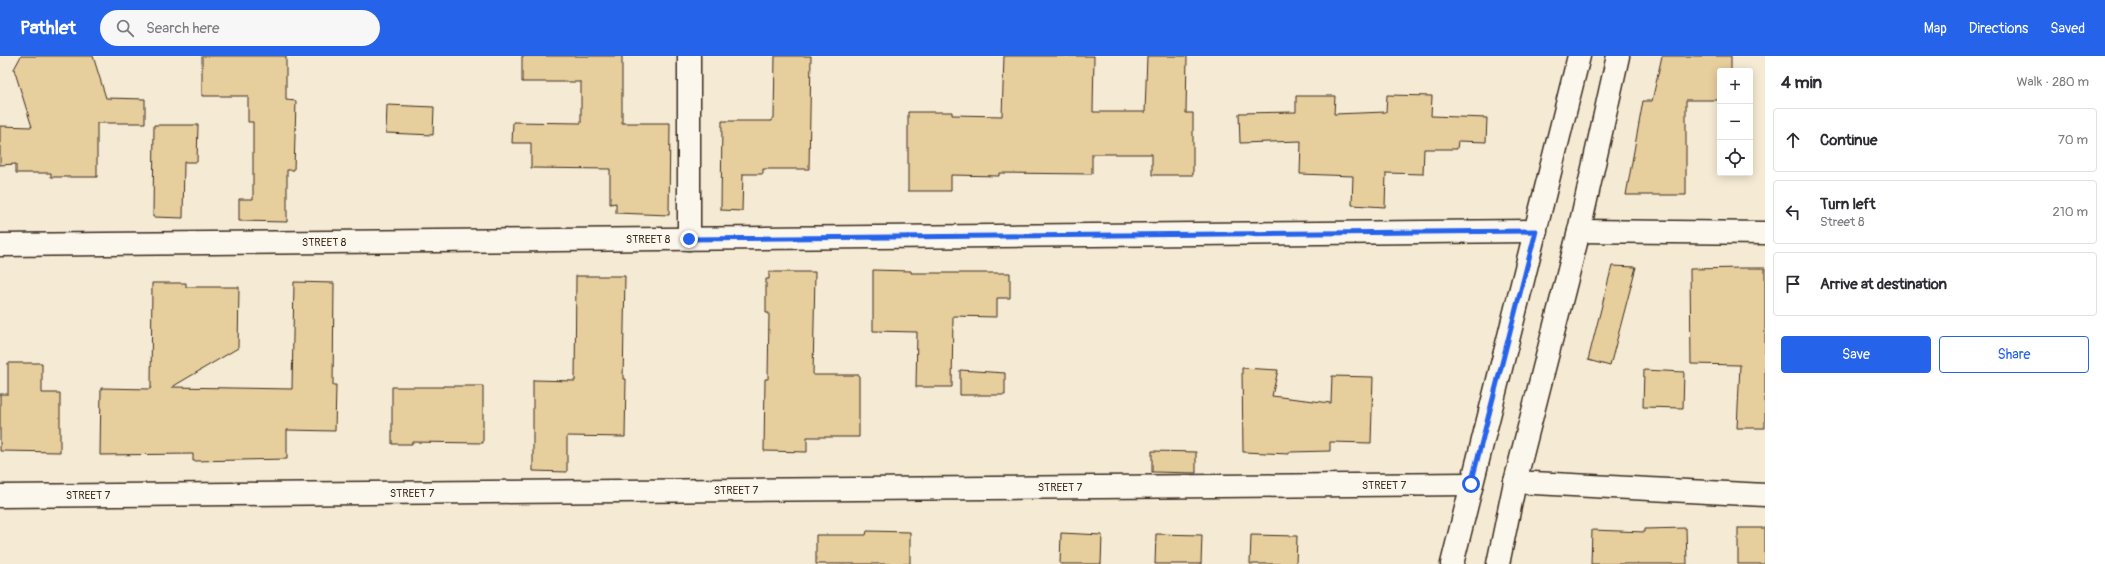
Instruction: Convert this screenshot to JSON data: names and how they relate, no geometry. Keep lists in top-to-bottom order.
{
  "streets": {
    "street": ["STREET 8", "STREET 7"]
  },
  "page": {
    "header": "Pathlet",
    "search": "Search here",
    "nav": ["Map", "Directions", "Saved"],
    "heading": ["4 min", "Walk · 280 m"],
    "map_buttons": ["+", "−"],
    "list": [
      ["Continue", "70 m"],
      ["Turn left", "Street 8", "210 m"],
      "Arrive at destination"
    ],
    "buttons": ["Save", "Share"]
  }
}
